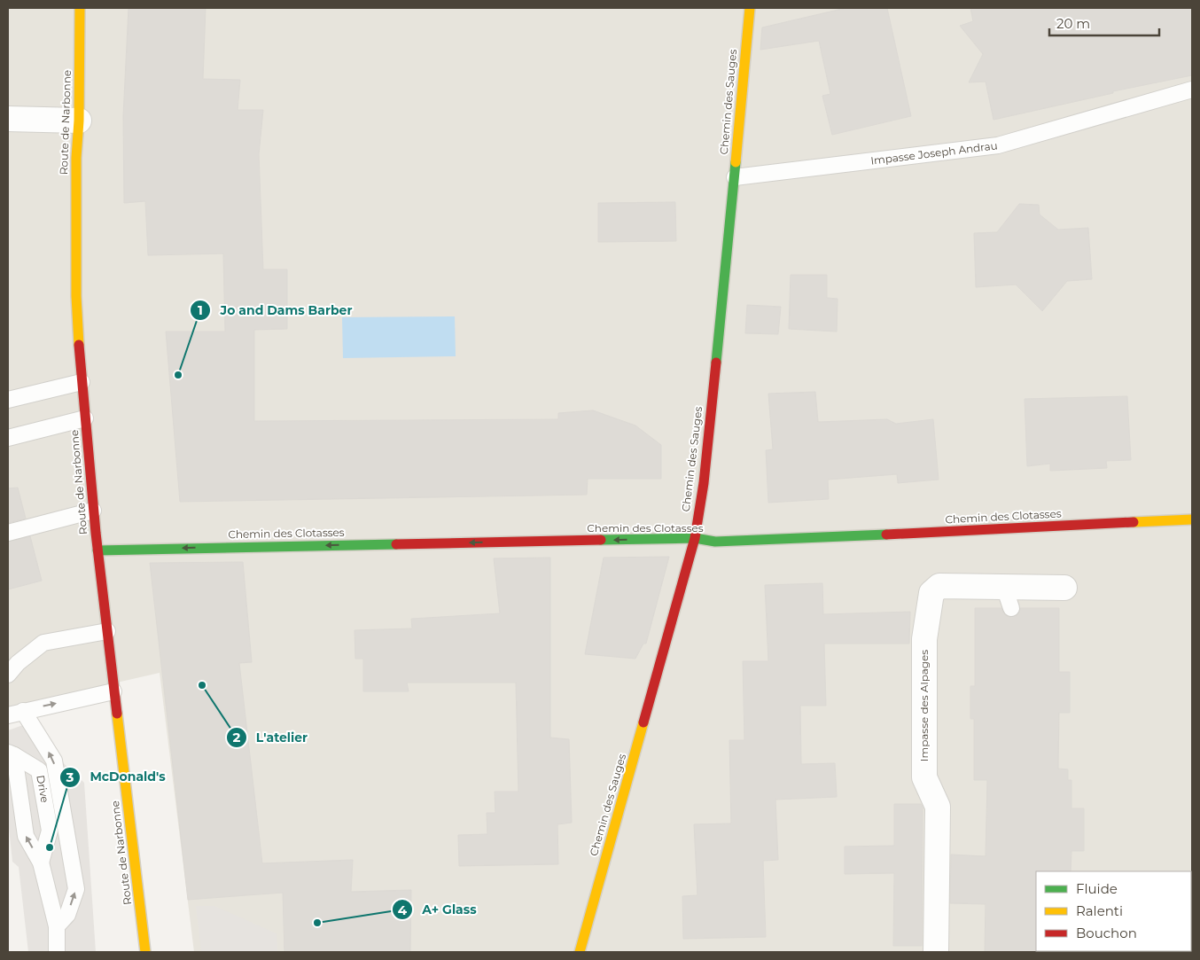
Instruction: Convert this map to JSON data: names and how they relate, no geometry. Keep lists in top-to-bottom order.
{
  "streets": {
    "street": [
      "Chemin des Sauges",
      "Route de Narbonne",
      "Chemin des Clotasses",
      "Impasse des Alpages"
    ],
    "lane": ["Impasse Joseph Andrau", "Drive"]
  },
  "crossings": [
    ["Chemin des Sauges", "Impasse Joseph Andrau"],
    ["Chemin des Sauges", "Chemin des Clotasses"],
    ["Route de Narbonne", "Chemin des Clotasses"]
  ],
  "one_way": ["Chemin des Clotasses"],
  "places": [
    "Jo and Dams Barber",
    "L'atelier",
    "McDonald's",
    "A+ Glass"
  ],
  "legend": ["Fluide", "Ralenti", "Bouchon"],
  "scale_bar": "20 m"
}
